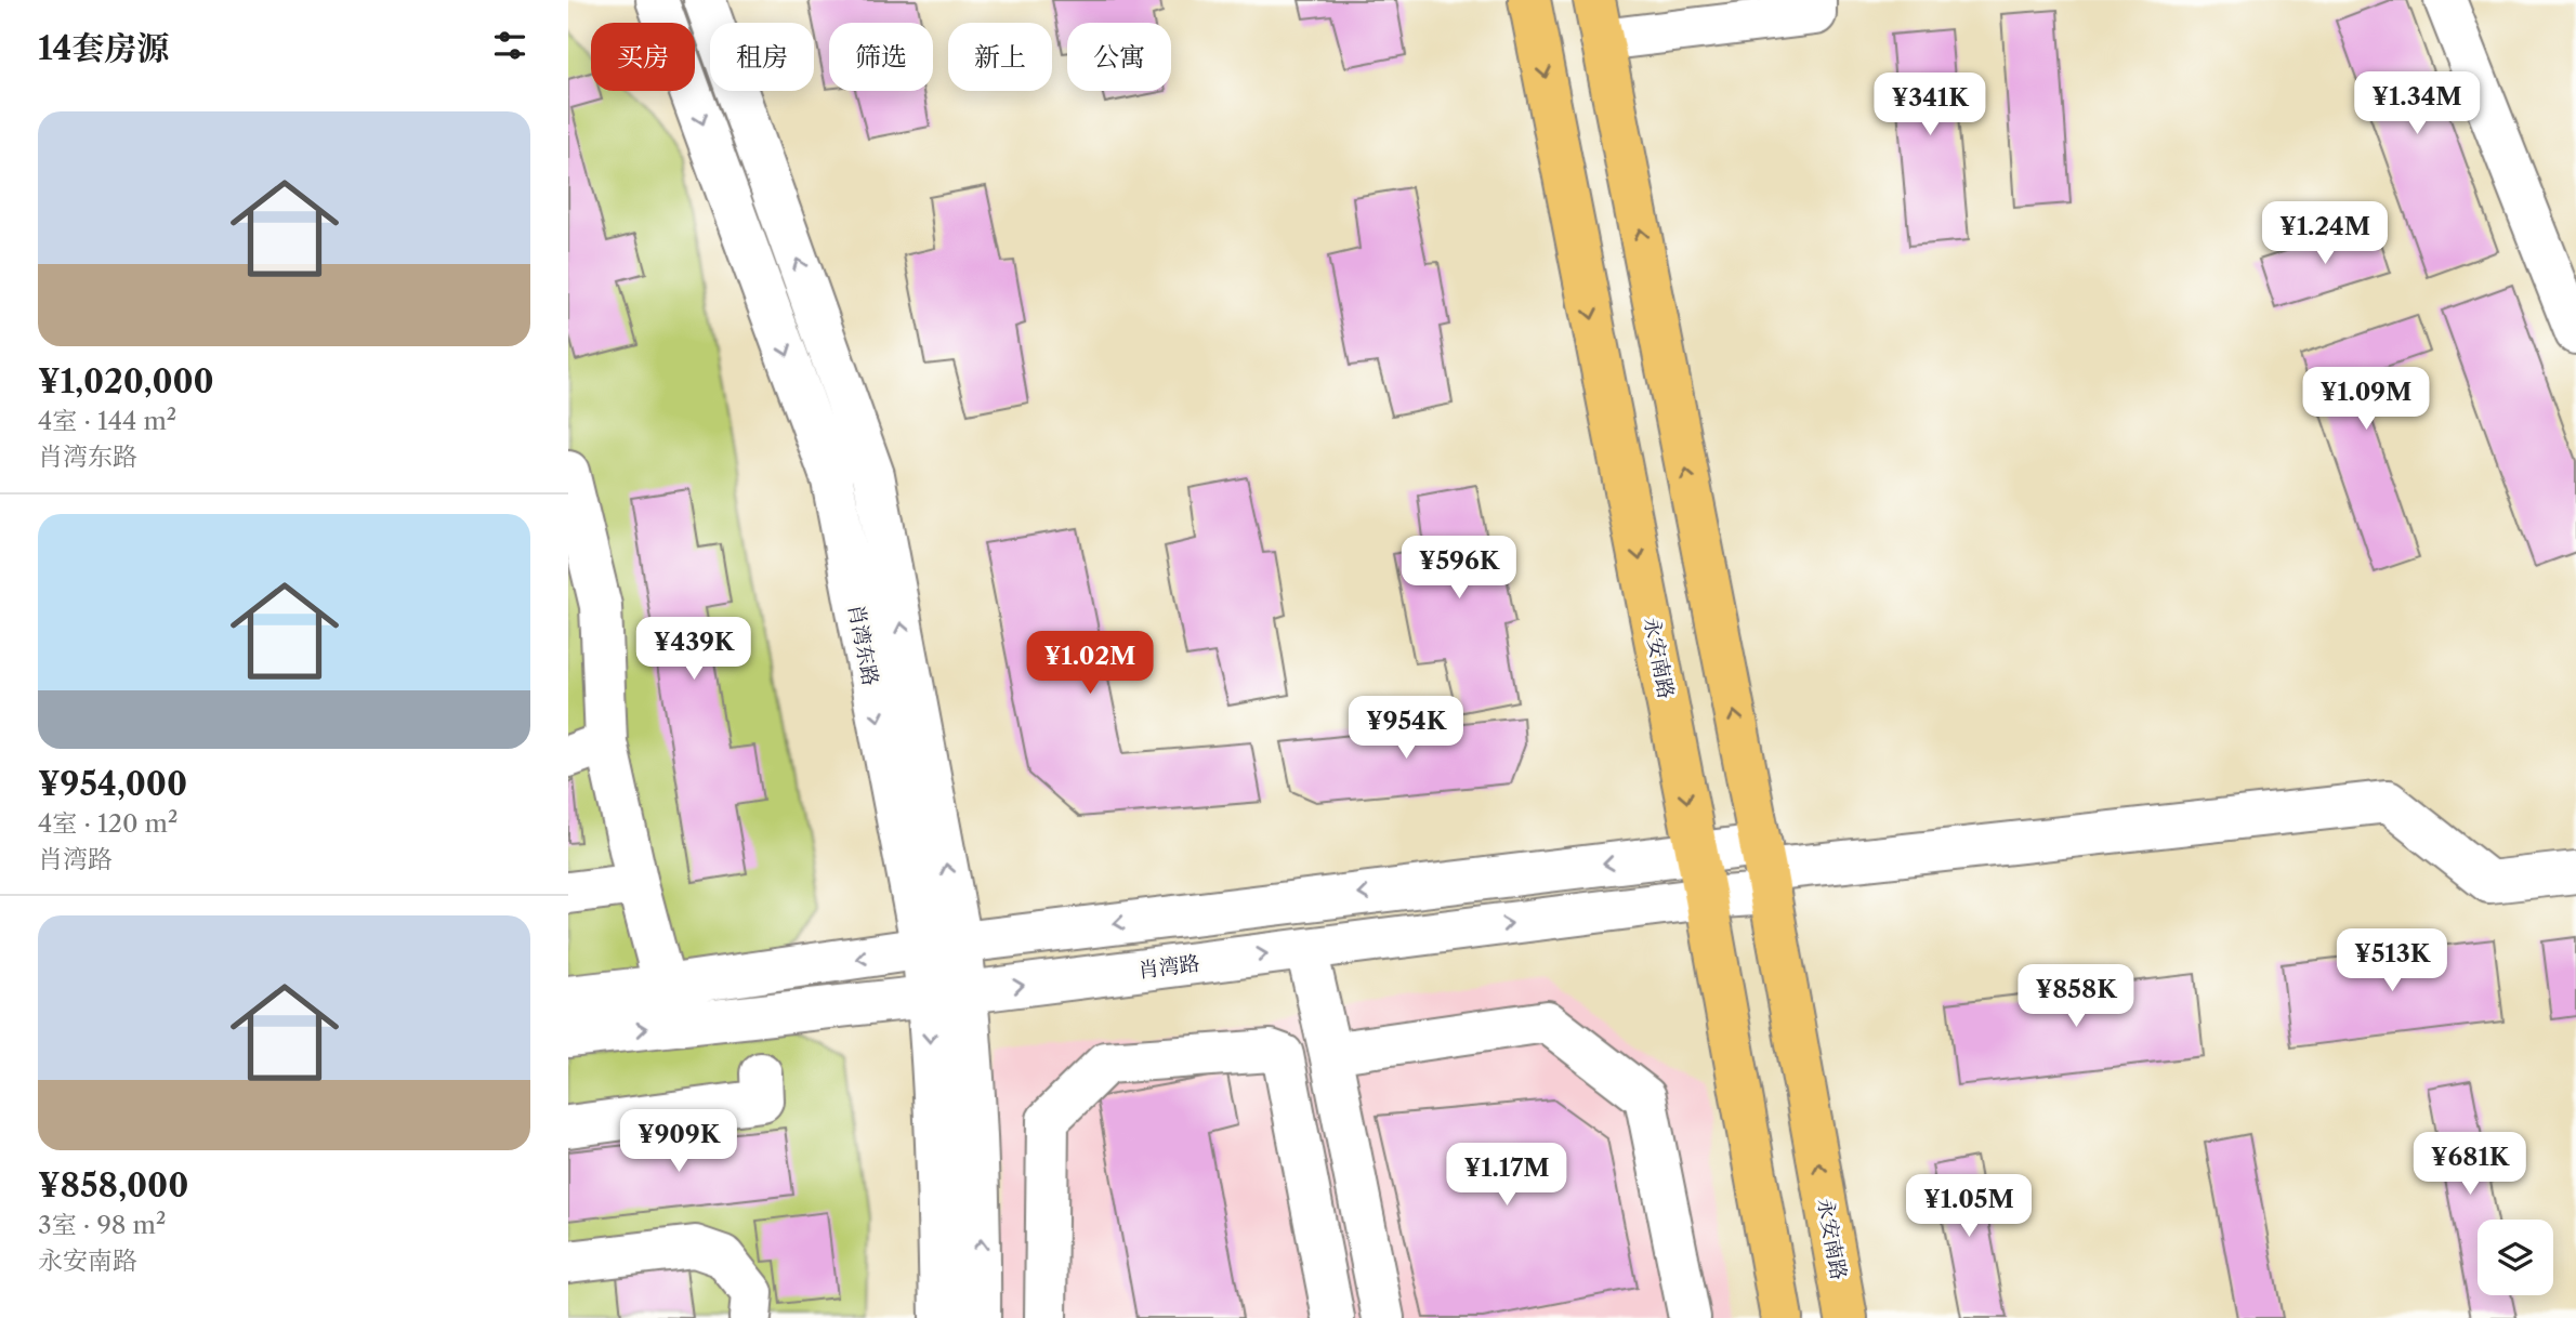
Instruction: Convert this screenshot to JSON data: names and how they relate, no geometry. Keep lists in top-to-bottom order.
{
  "streets": {
    "main road": ["永安南路"],
    "street": ["肖湾东路", "肖湾路"]
  },
  "crossings": [
    ["肖湾东路", "肖湾路"],
    ["永安南路", "肖湾路"]
  ],
  "page": {
    "heading": "14套房源",
    "chip": [
      "买房",
      "租房",
      "筛选",
      "新上",
      "公寓"
    ],
    "price": [
      "¥1.34M",
      "¥341K",
      "¥1.24M",
      "¥1.09M",
      "¥596K",
      "¥439K",
      "¥1.02M",
      "¥954K",
      "¥513K",
      "¥858K",
      "¥909K",
      "¥681K",
      "¥1.17M",
      "¥1.05M"
    ],
    "list": [
      {
        "name": "¥1,020,000",
        "note": "4室 · 144 m² · 肖湾东路"
      },
      {
        "name": "¥954,000",
        "note": "4室 · 120 m² · 肖湾路"
      },
      {
        "name": "¥858,000",
        "note": "3室 · 98 m² · 永安南路"
      }
    ]
  }
}
